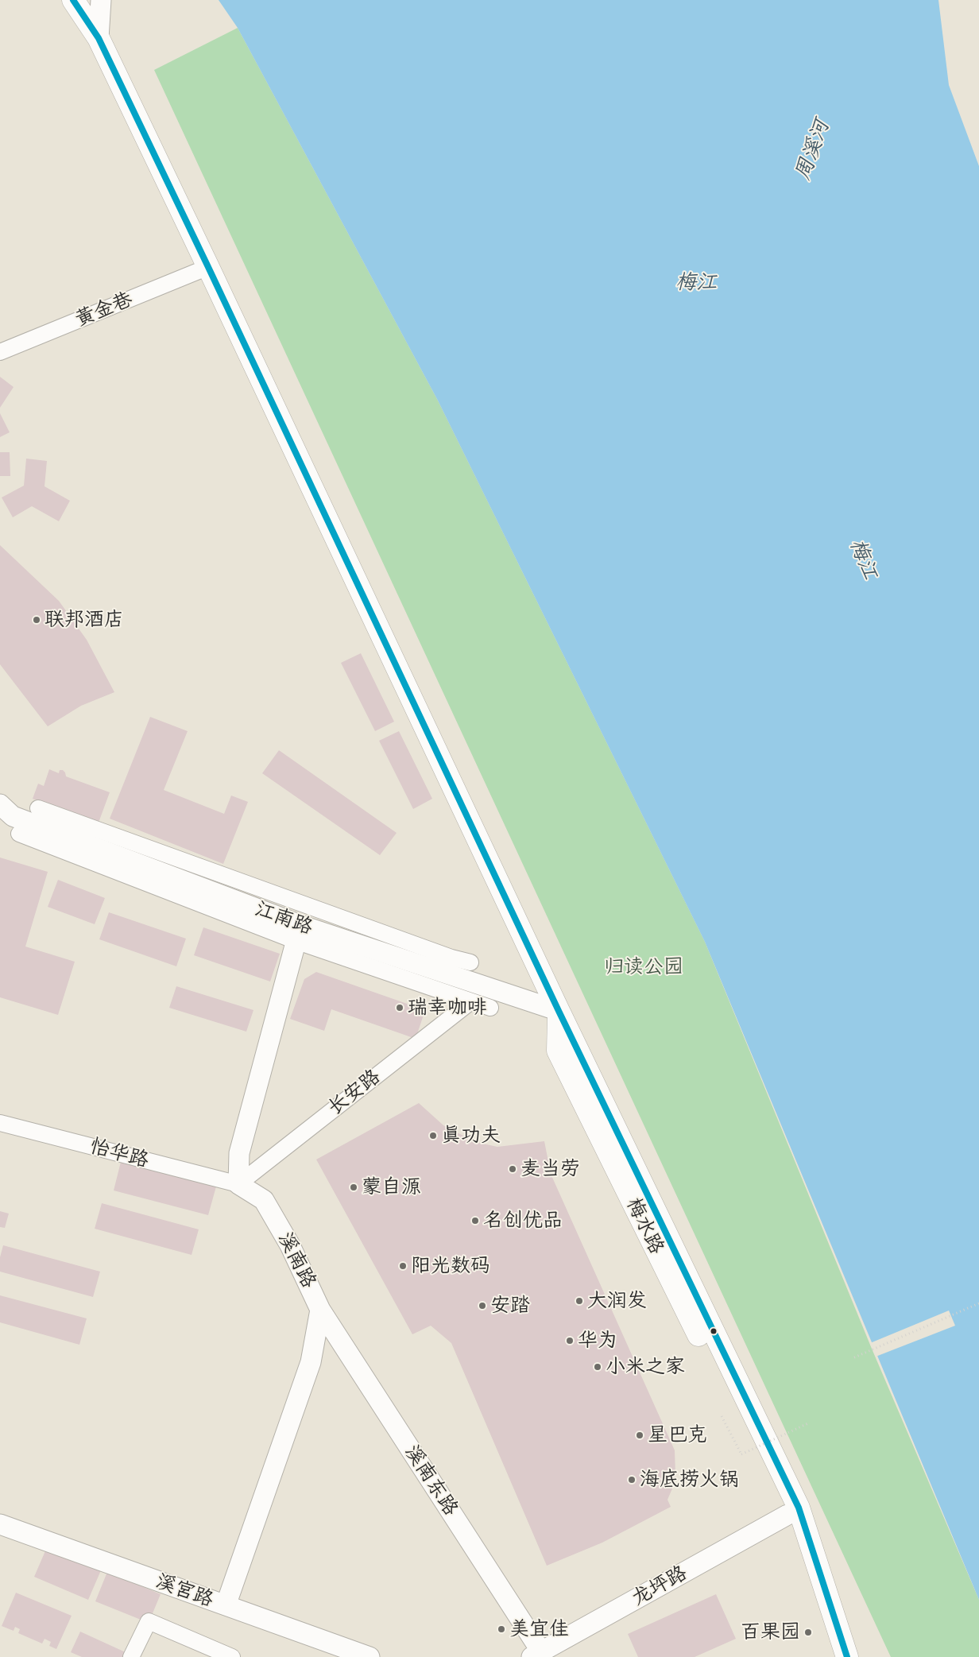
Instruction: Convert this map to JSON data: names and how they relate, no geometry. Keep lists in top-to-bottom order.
{
  "streets": {
    "main road": ["梅水路"],
    "street": [
      "黄金巷",
      "江南路",
      "长安路",
      "怡华路",
      "溪南路",
      "溪南东路",
      "龙坪路",
      "溪宫路"
    ]
  },
  "crossings": [
    ["黄金巷", "梅水路"],
    ["江南路", "梅水路"],
    ["长安路", "怡华路"],
    ["长安路", "溪南路"],
    ["怡华路", "溪南路"],
    ["梅水路", "龙坪路"],
    ["溪南路", "溪南东路"],
    ["溪南路", "溪宫路"],
    ["溪南东路", "龙坪路"]
  ],
  "water": ["周溪河", "梅江"],
  "parks": ["归读公园"],
  "places": [
    "联邦酒店",
    "瑞幸咖啡",
    "真功夫",
    "麦当劳",
    "蒙自源",
    "名创优品",
    "阳光数码",
    "大润发",
    "安踏",
    "华为",
    "小米之家",
    "星巴克",
    "海底捞火锅",
    "美宜佳",
    "百果园"
  ]
}
